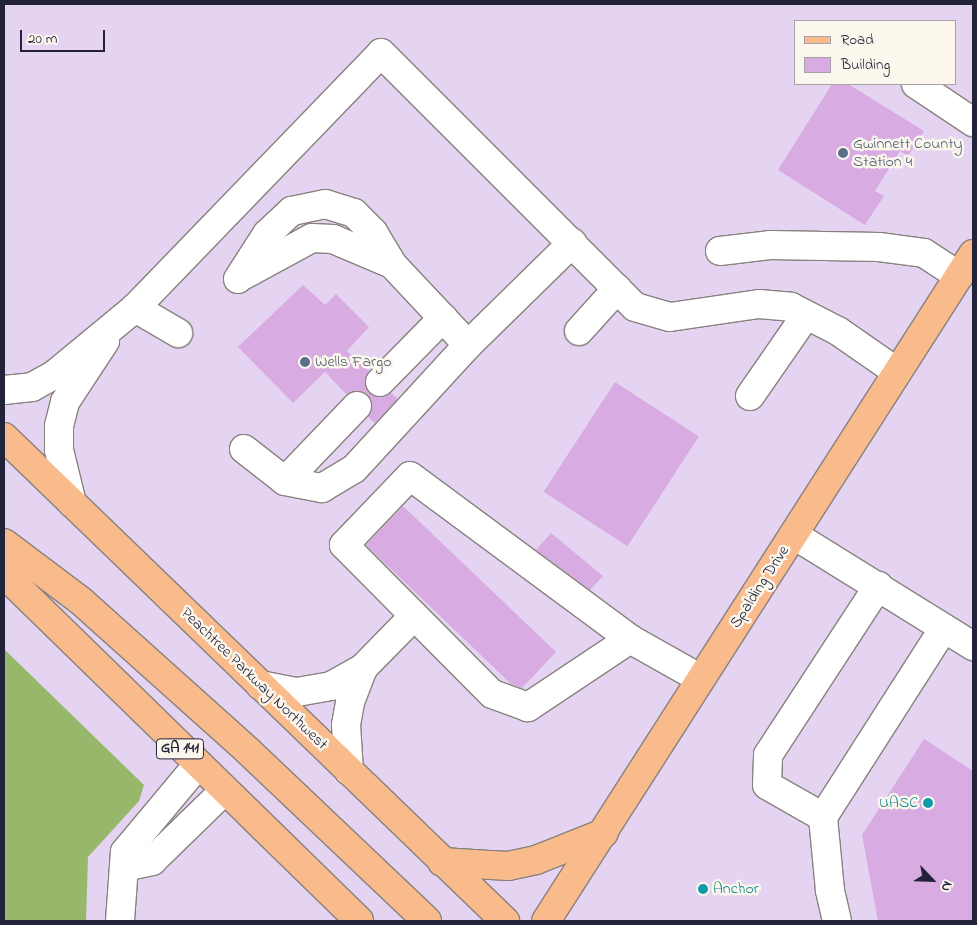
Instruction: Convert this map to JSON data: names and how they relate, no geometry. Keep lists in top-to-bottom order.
{
  "streets": {
    "main road": ["Spalding Drive", "Peachtree Parkway Northwest", "GA 141"]
  },
  "places": [
    "Gwinnett County Station 4",
    "Wells Fargo",
    "UASC",
    "Anchor"
  ],
  "legend": ["Road", "Building"],
  "scale_bar": "20 m",
  "north": "bottom right"
}
